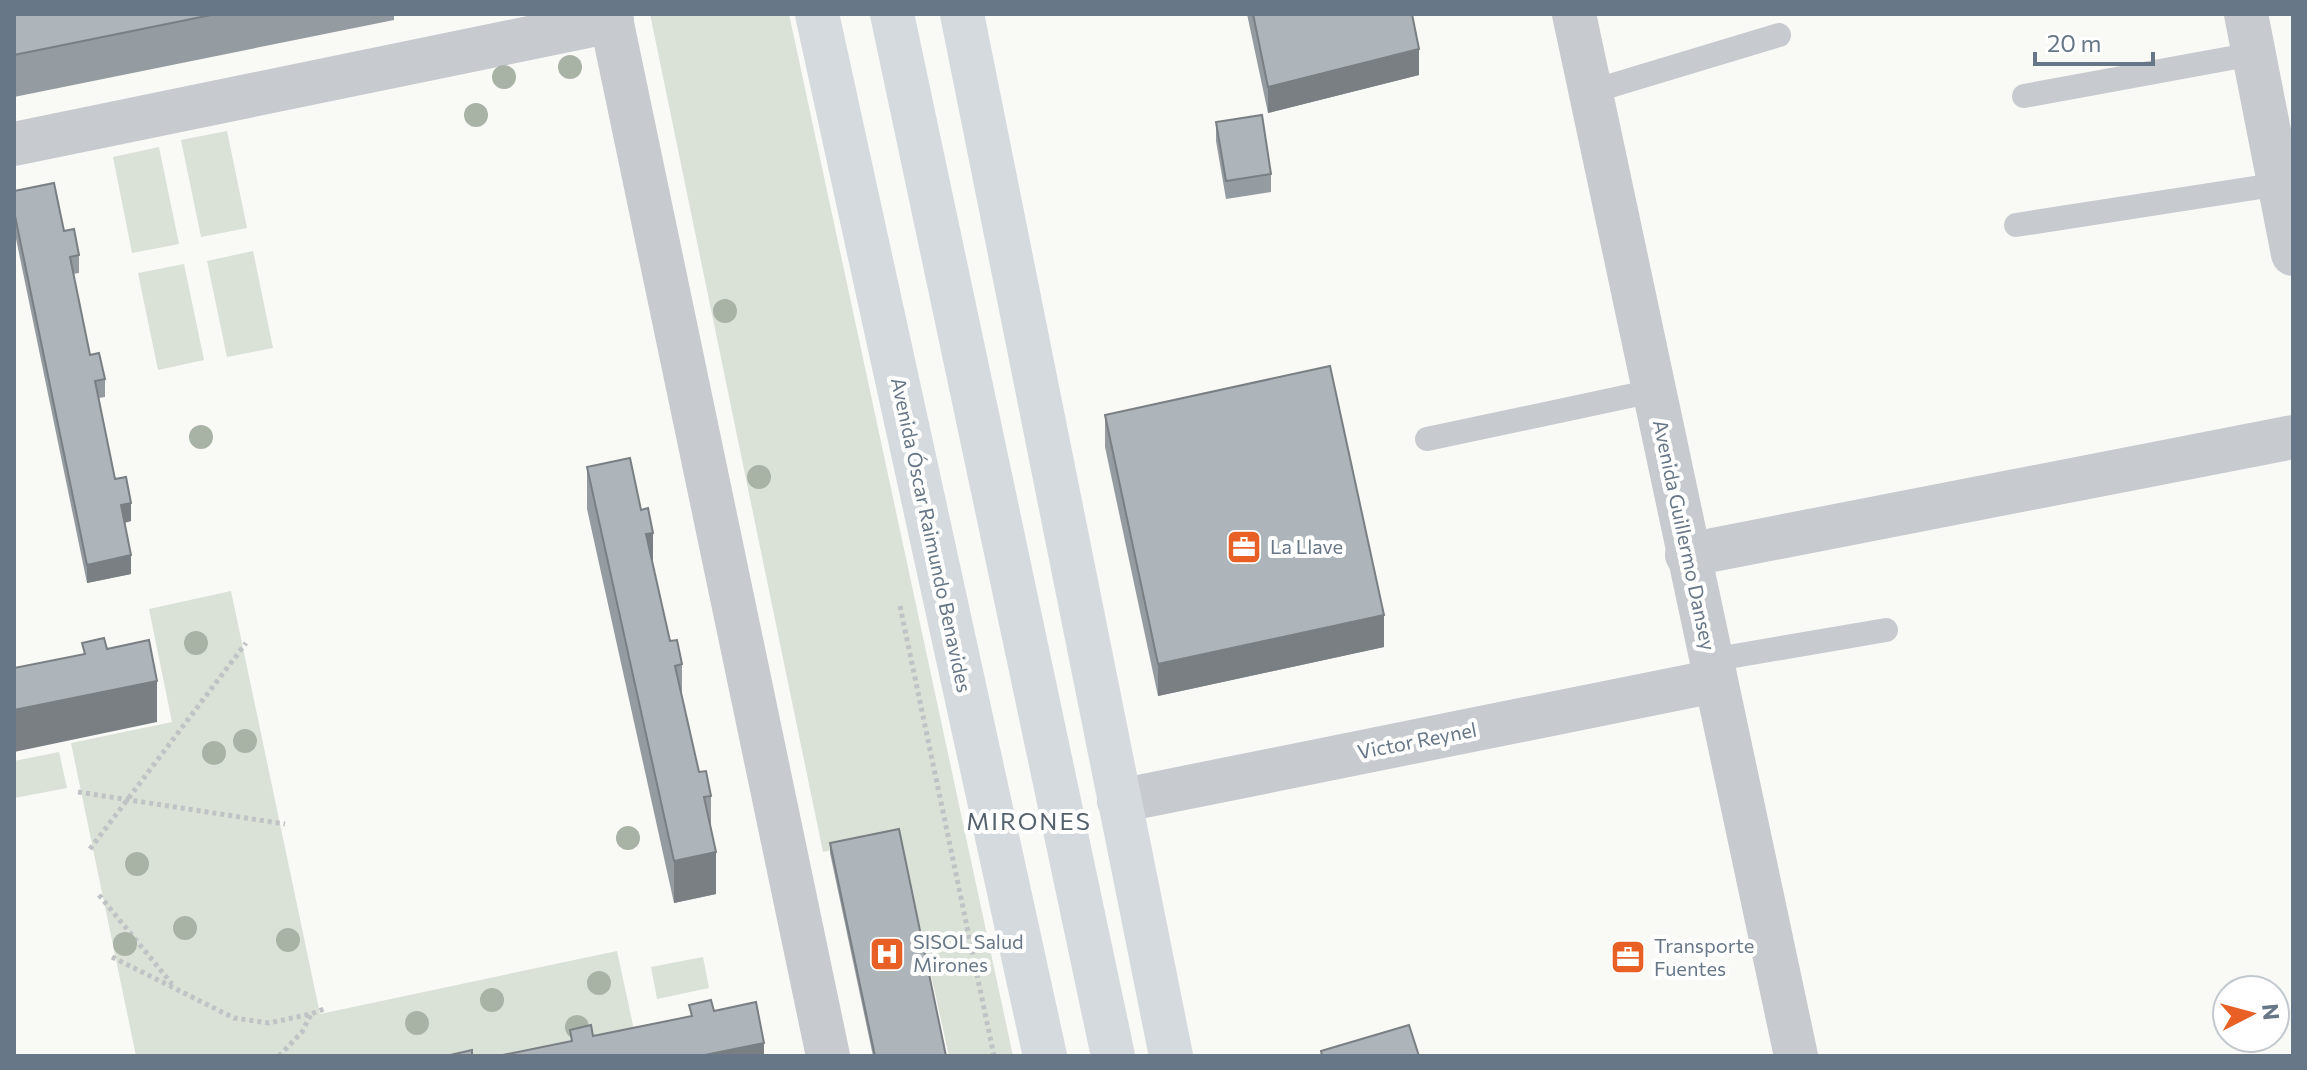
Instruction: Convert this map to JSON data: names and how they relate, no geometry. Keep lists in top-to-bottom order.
{
  "streets": {
    "main road": ["Avenida Óscar Raimundo Benavides"],
    "street": ["Avenida Guillermo Dansey", "Victor Reynel"]
  },
  "crossings": [
    ["Avenida Guillermo Dansey", "Victor Reynel"]
  ],
  "districts": ["MIRONES"],
  "places": {
    "office": ["La Llave", "Transporte Fuentes"],
    "hospital": ["SISOL Salud Mirones"]
  },
  "scale_bar": "20 m",
  "north": "right"
}
